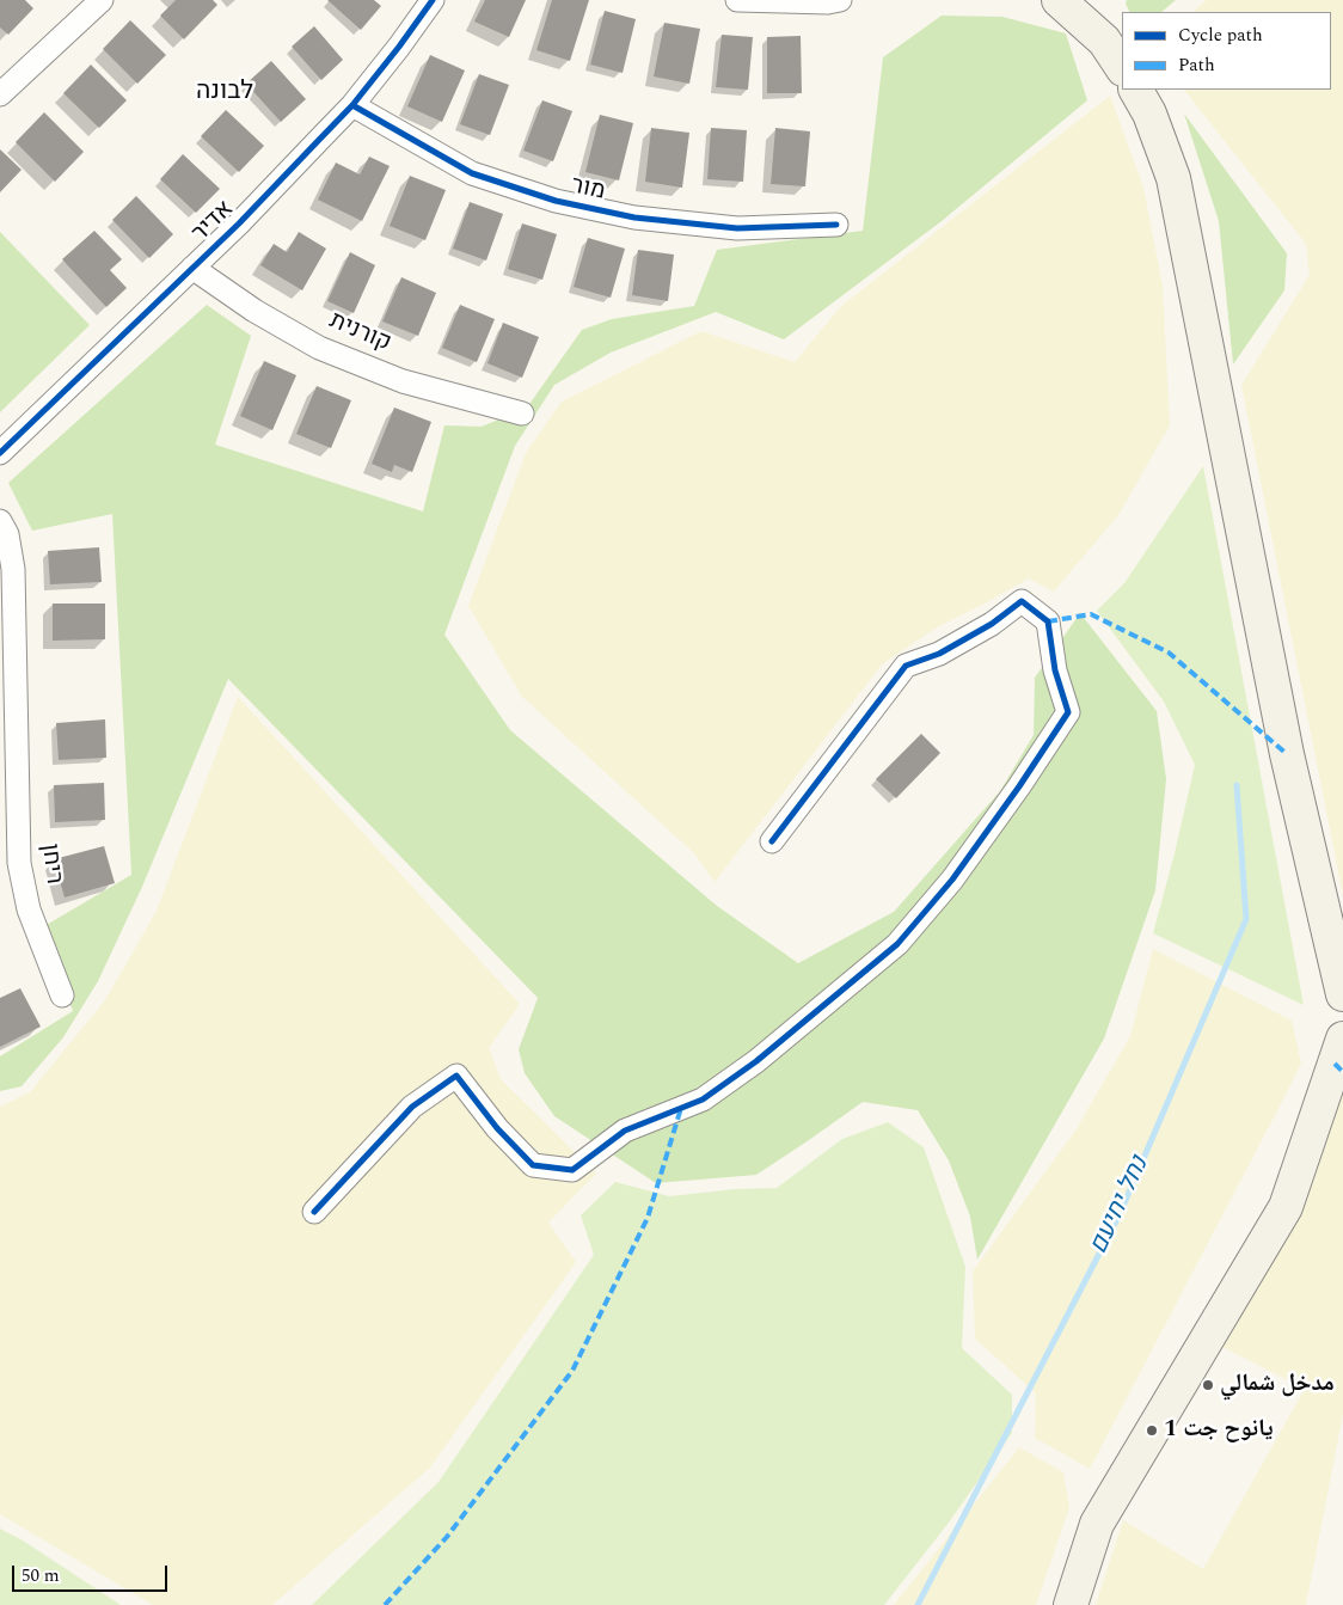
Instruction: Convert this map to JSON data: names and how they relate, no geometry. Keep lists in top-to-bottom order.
{
  "streets": {
    "street": [
      "מור",
      "אדיר",
      "קורנית",
      "ריחן"
    ]
  },
  "crossings": [
    ["מור", "אדיר"],
    ["אדיר", "קורנית"]
  ],
  "districts": ["לבונה"],
  "water": ["נחל יחיעם"],
  "places": ["مدخل شمالي", "يانوح جت 1"],
  "legend": ["Cycle path", "Path"],
  "scale_bar": "50 m"
}
